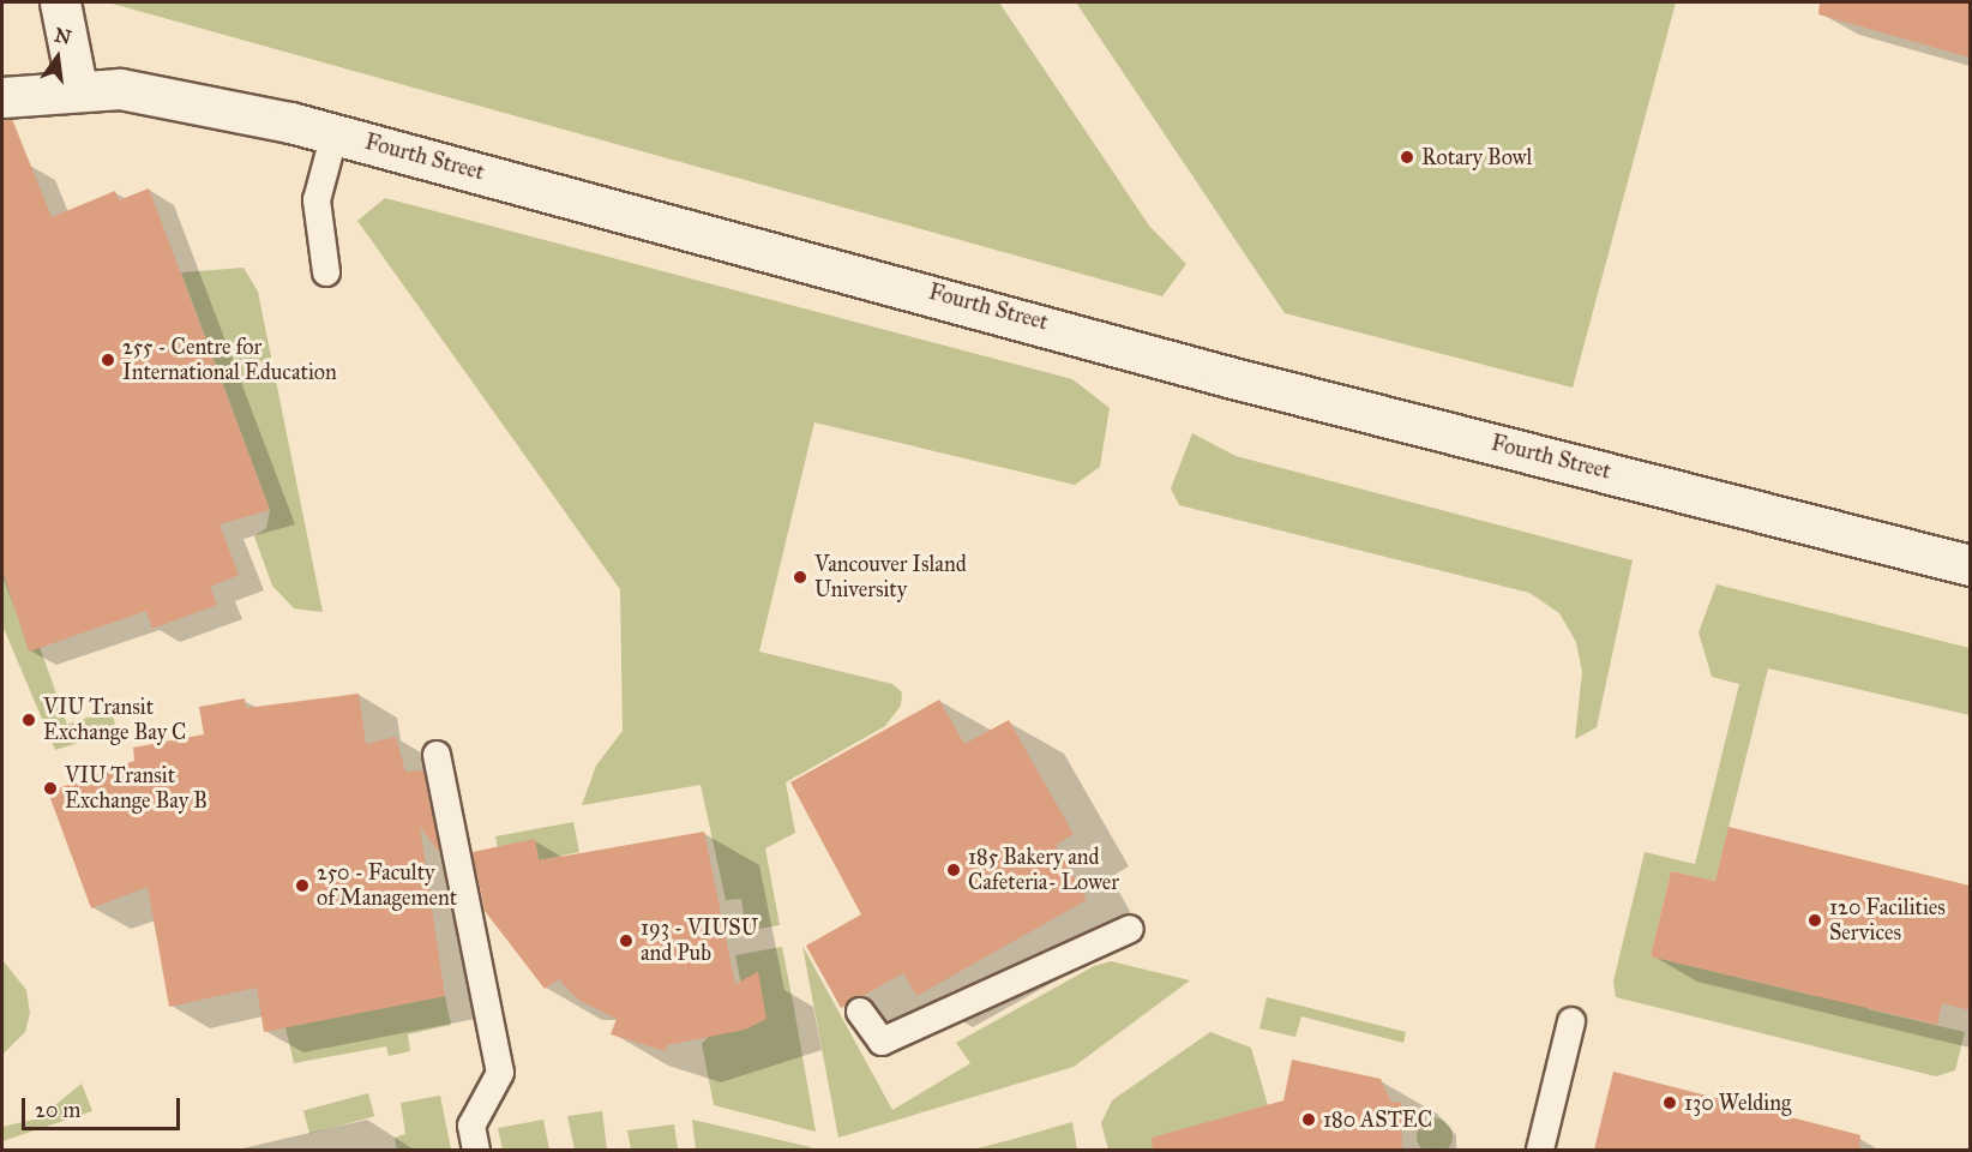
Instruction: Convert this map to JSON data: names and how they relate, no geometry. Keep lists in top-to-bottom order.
{
  "streets": {
    "street": ["Fourth Street"]
  },
  "places": [
    "Rotary Bowl",
    "255 - Centre for International Education",
    "Vancouver Island University",
    "VIU Transit Exchange Bay C",
    "VIU Transit Exchange Bay B",
    "185 Bakery and Cafeteria- Lower",
    "250 - Faculty of Management",
    "120 Facilities Services",
    "193 - VIUSU and Pub",
    "130 Welding",
    "180 ASTEC"
  ],
  "scale_bar": "20 m",
  "north": "top"
}
